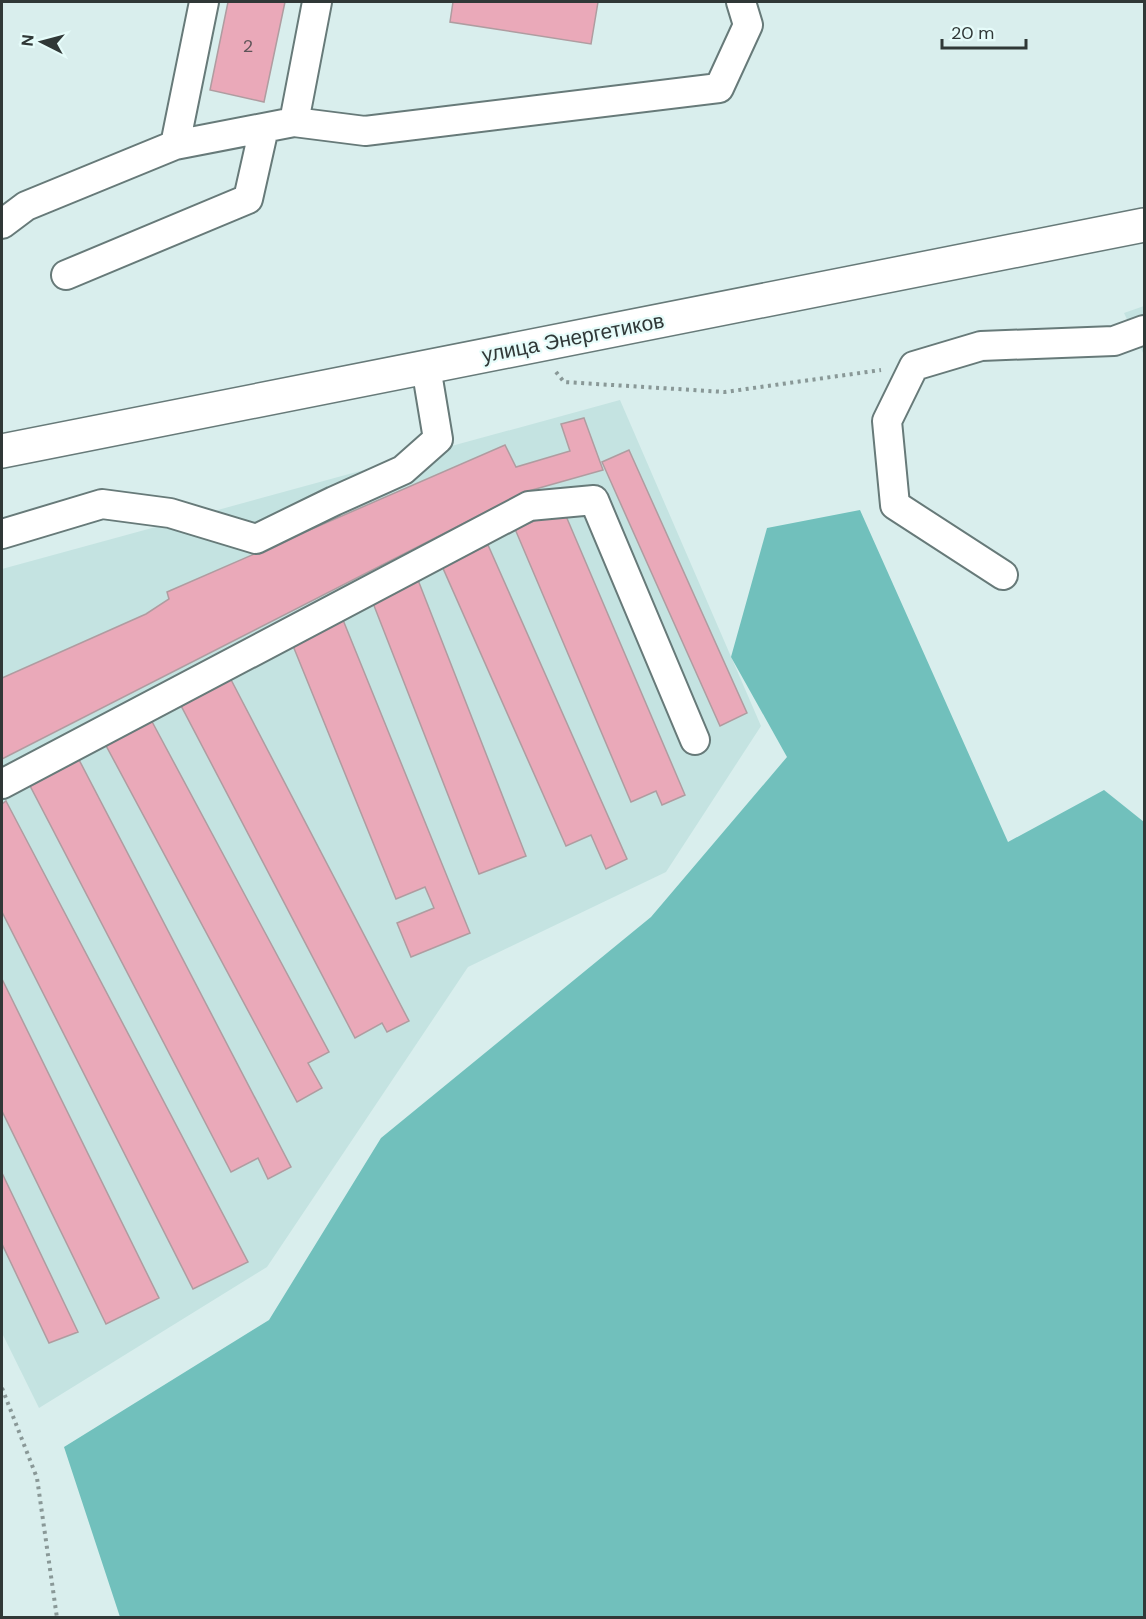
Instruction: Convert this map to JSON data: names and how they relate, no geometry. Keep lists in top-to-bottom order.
{
  "streets": {
    "main road": ["улица Энергетиков"]
  },
  "house_numbers": ["2"],
  "scale_bar": "20 m",
  "north": "left"
}
